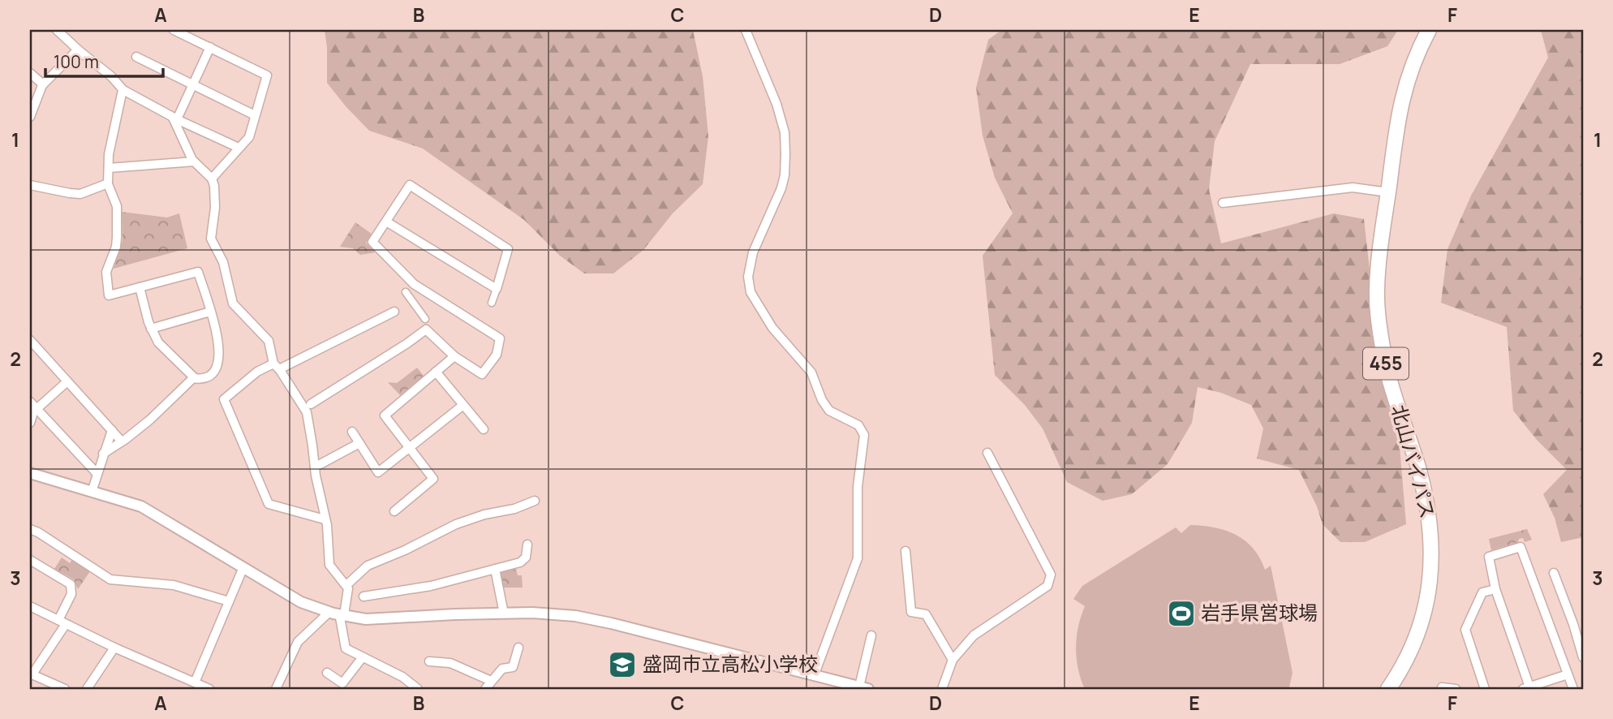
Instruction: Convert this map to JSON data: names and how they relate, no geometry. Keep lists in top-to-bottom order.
{
  "streets": {
    "highway": ["455", "北山バイパス"]
  },
  "places": {
    "sports": ["岩手県営球場"],
    "school or university": ["盛岡市立高松小学校"]
  },
  "scale_bar": "100 m",
  "grid": {
    "columns": [
      "A",
      "B",
      "C",
      "D",
      "E",
      "F"
    ],
    "rows": ["1", "2", "3"]
  }
}
